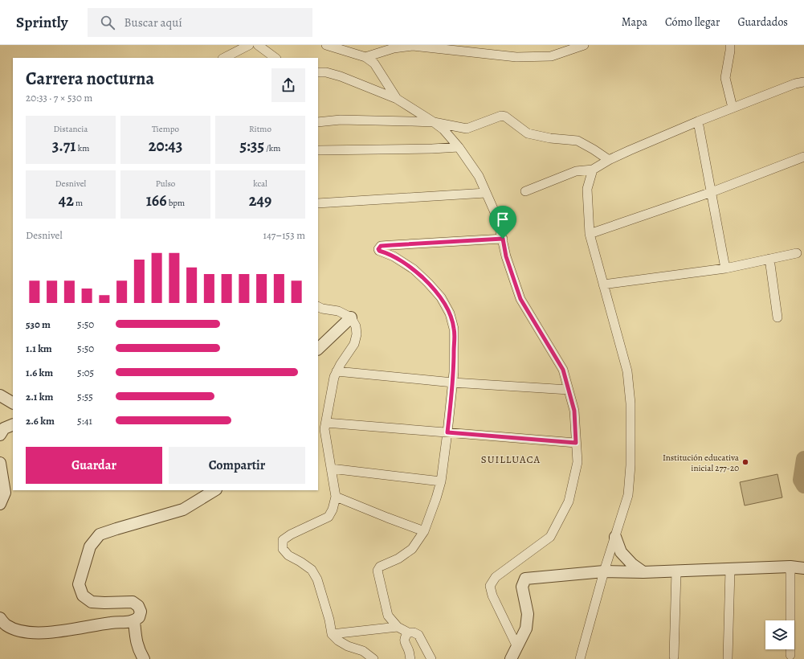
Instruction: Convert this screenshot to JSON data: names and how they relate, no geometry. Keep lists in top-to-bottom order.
{
  "districts": ["SUILLUACA"],
  "places": ["Institución educativa inicial 277-20"],
  "page": {
    "header": "Sprintly",
    "search": "Buscar aquí",
    "nav": ["Mapa", "Cómo llegar", "Guardados"],
    "heading": ["Carrera nocturna", "20:33 · 7 × 530 m"],
    "stats": [
      ["Distancia", "3.71 km"],
      ["Tiempo", "20:43"],
      ["Ritmo", "5:35 /km"],
      ["Desnivel", "42 m"],
      ["Pulso", "166 bpm"],
      ["kcal", "249"]
    ],
    "chart": ["Desnivel", "147–153 m"],
    "list": [
      {
        "name": "530 m",
        "note": "5:50"
      },
      {
        "name": "1.1 km",
        "note": "5:50"
      },
      {
        "name": "1.6 km",
        "note": "5:05"
      },
      {
        "name": "2.1 km",
        "note": "5:55"
      },
      {
        "name": "2.6 km",
        "note": "5:41"
      }
    ],
    "buttons": ["Guardar", "Compartir"]
  }
}
